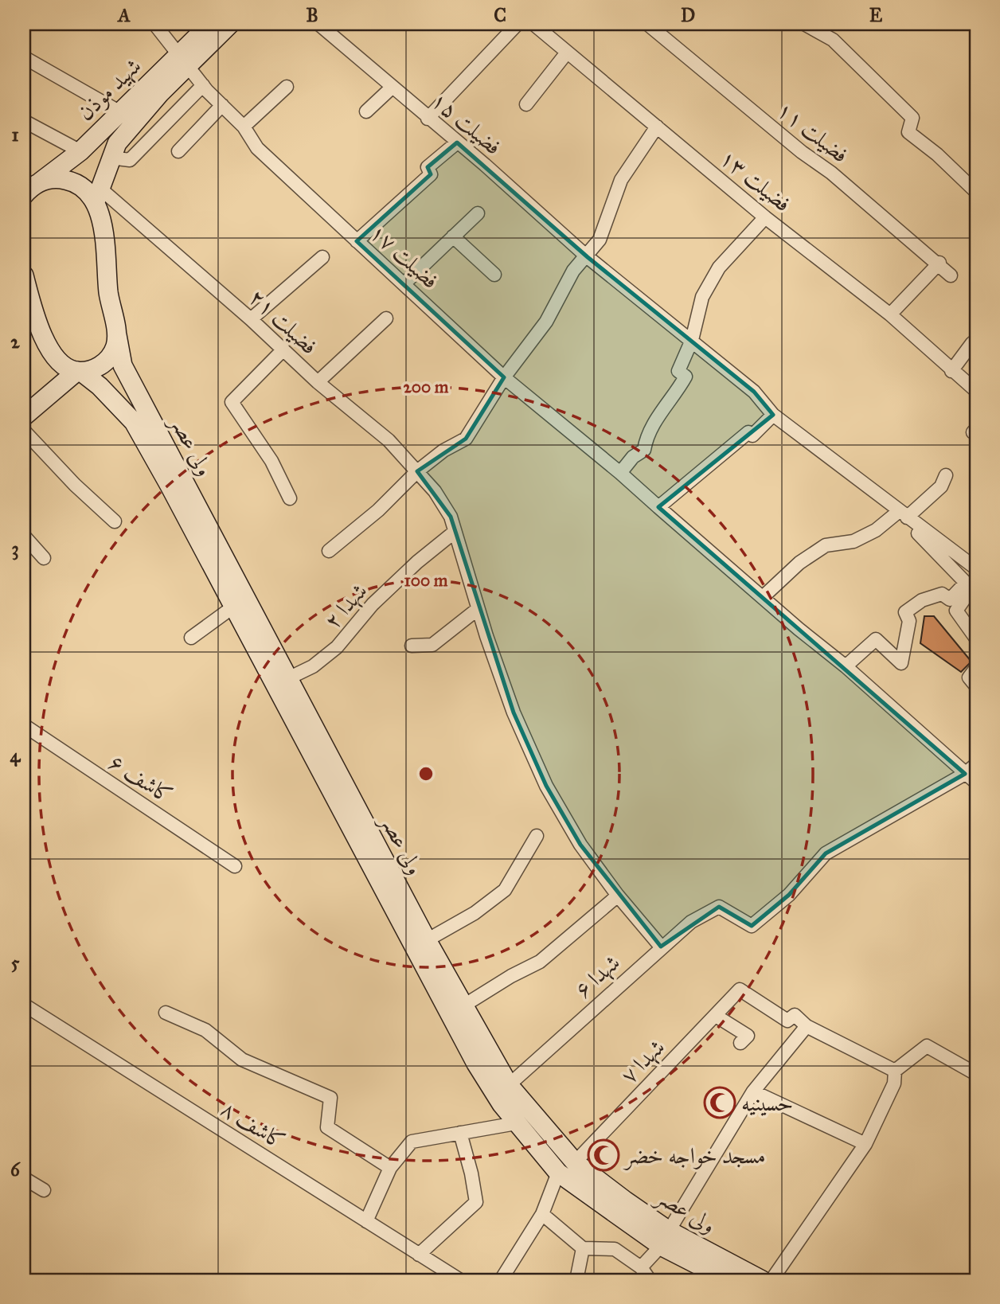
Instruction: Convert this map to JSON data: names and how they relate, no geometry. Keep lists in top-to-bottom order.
{
  "streets": {
    "main road": ["شهید موذن", "ولی عصر"],
    "street": [
      "فضیلت ۱۵",
      "فضیلت ۱۱",
      "فضیلت ۱۳",
      "فضیلت ۱۷",
      "فضیلت ۲۱",
      "شهدا ۲",
      "کاشف ۶",
      "شهدا ۶",
      "شهدا ۷",
      "کاشف ۸"
    ]
  },
  "crossings": [
    ["شهید موذن", "فضیلت ۱۷"],
    ["شهید موذن", "فضیلت ۲۱"],
    ["شهید موذن", "ولی عصر"],
    ["فضیلت ۱۷", "شهدا ۶"],
    ["فضیلت ۲۱", "ولی عصر"],
    ["فضیلت ۲۱", "شهدا ۲"],
    ["فضیلت ۲۱", "شهدا ۶"],
    ["ولی عصر", "شهدا ۲"],
    ["ولی عصر", "شهدا ۶"],
    ["ولی عصر", "شهدا ۷"]
  ],
  "places": {
    "mosque": ["حسینیه", "مسجد خواجه خضر"]
  },
  "grid": {
    "columns": [
      "A",
      "B",
      "C",
      "D",
      "E"
    ],
    "rows": [
      "1",
      "2",
      "3",
      "4",
      "5",
      "6"
    ]
  },
  "rings": ["200 m", "100 m"]
}
